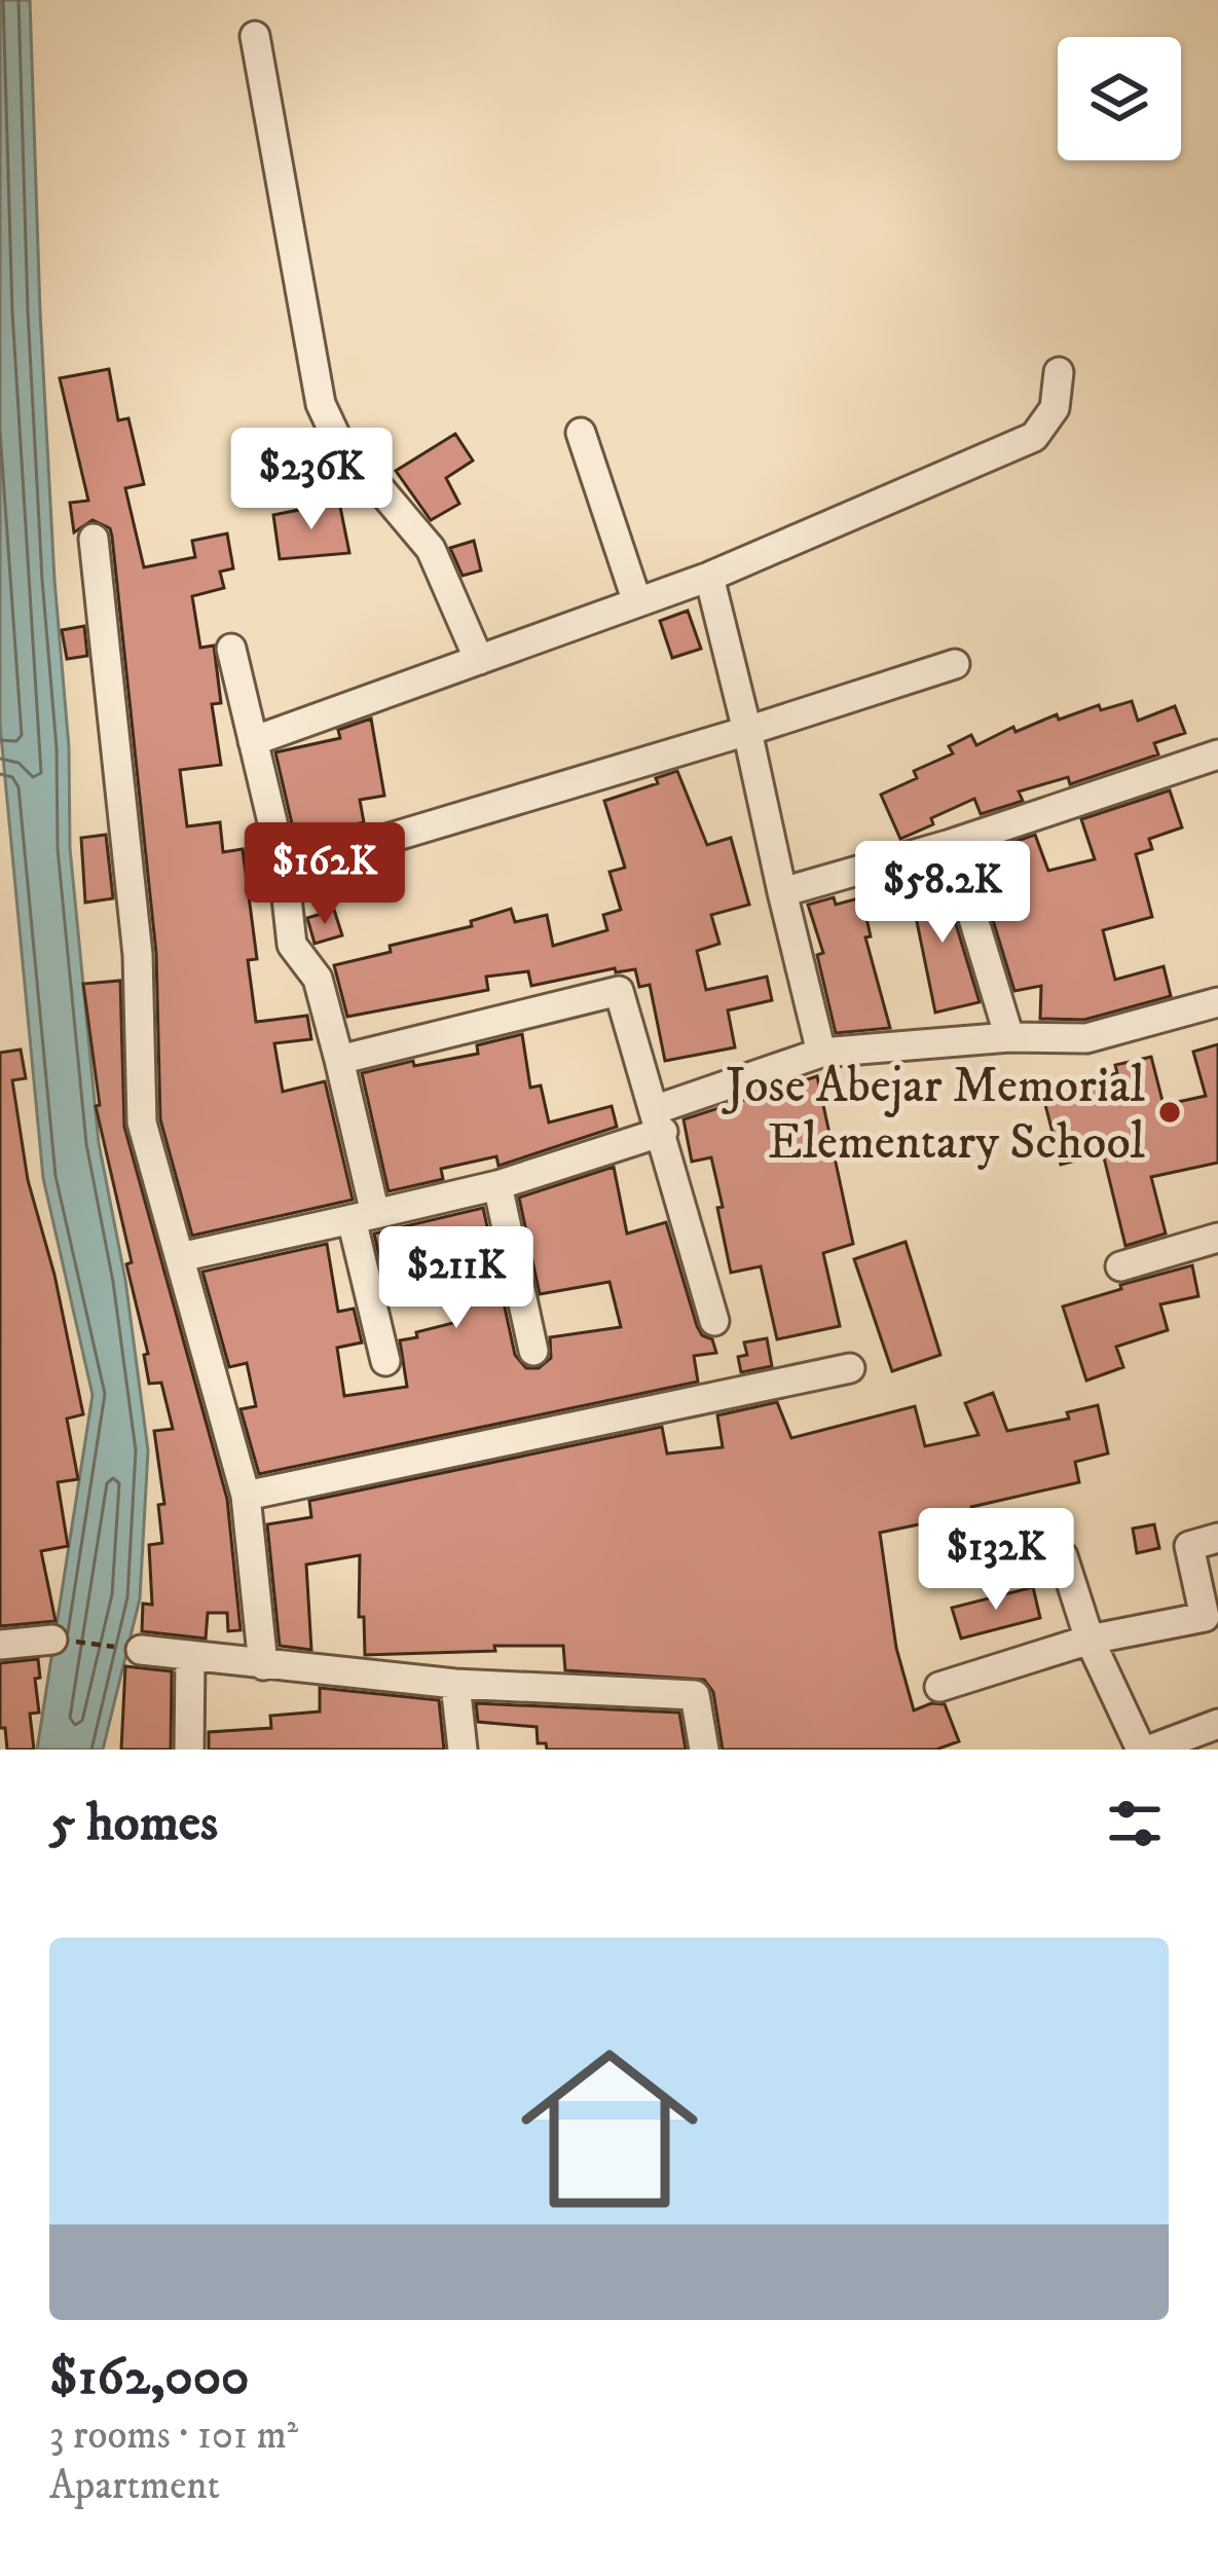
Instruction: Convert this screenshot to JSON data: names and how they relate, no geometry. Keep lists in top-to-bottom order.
{
  "places": ["Jose Abejar Memorial Elementary School"],
  "page": {
    "price": [
      "$236K",
      "$162K",
      "$58.2K",
      "$211K",
      "$132K"
    ],
    "heading": "5 homes",
    "list": [
      {
        "name": "$162,000",
        "note": "3 rooms · 101 m² · Apartment"
      }
    ]
  }
}
